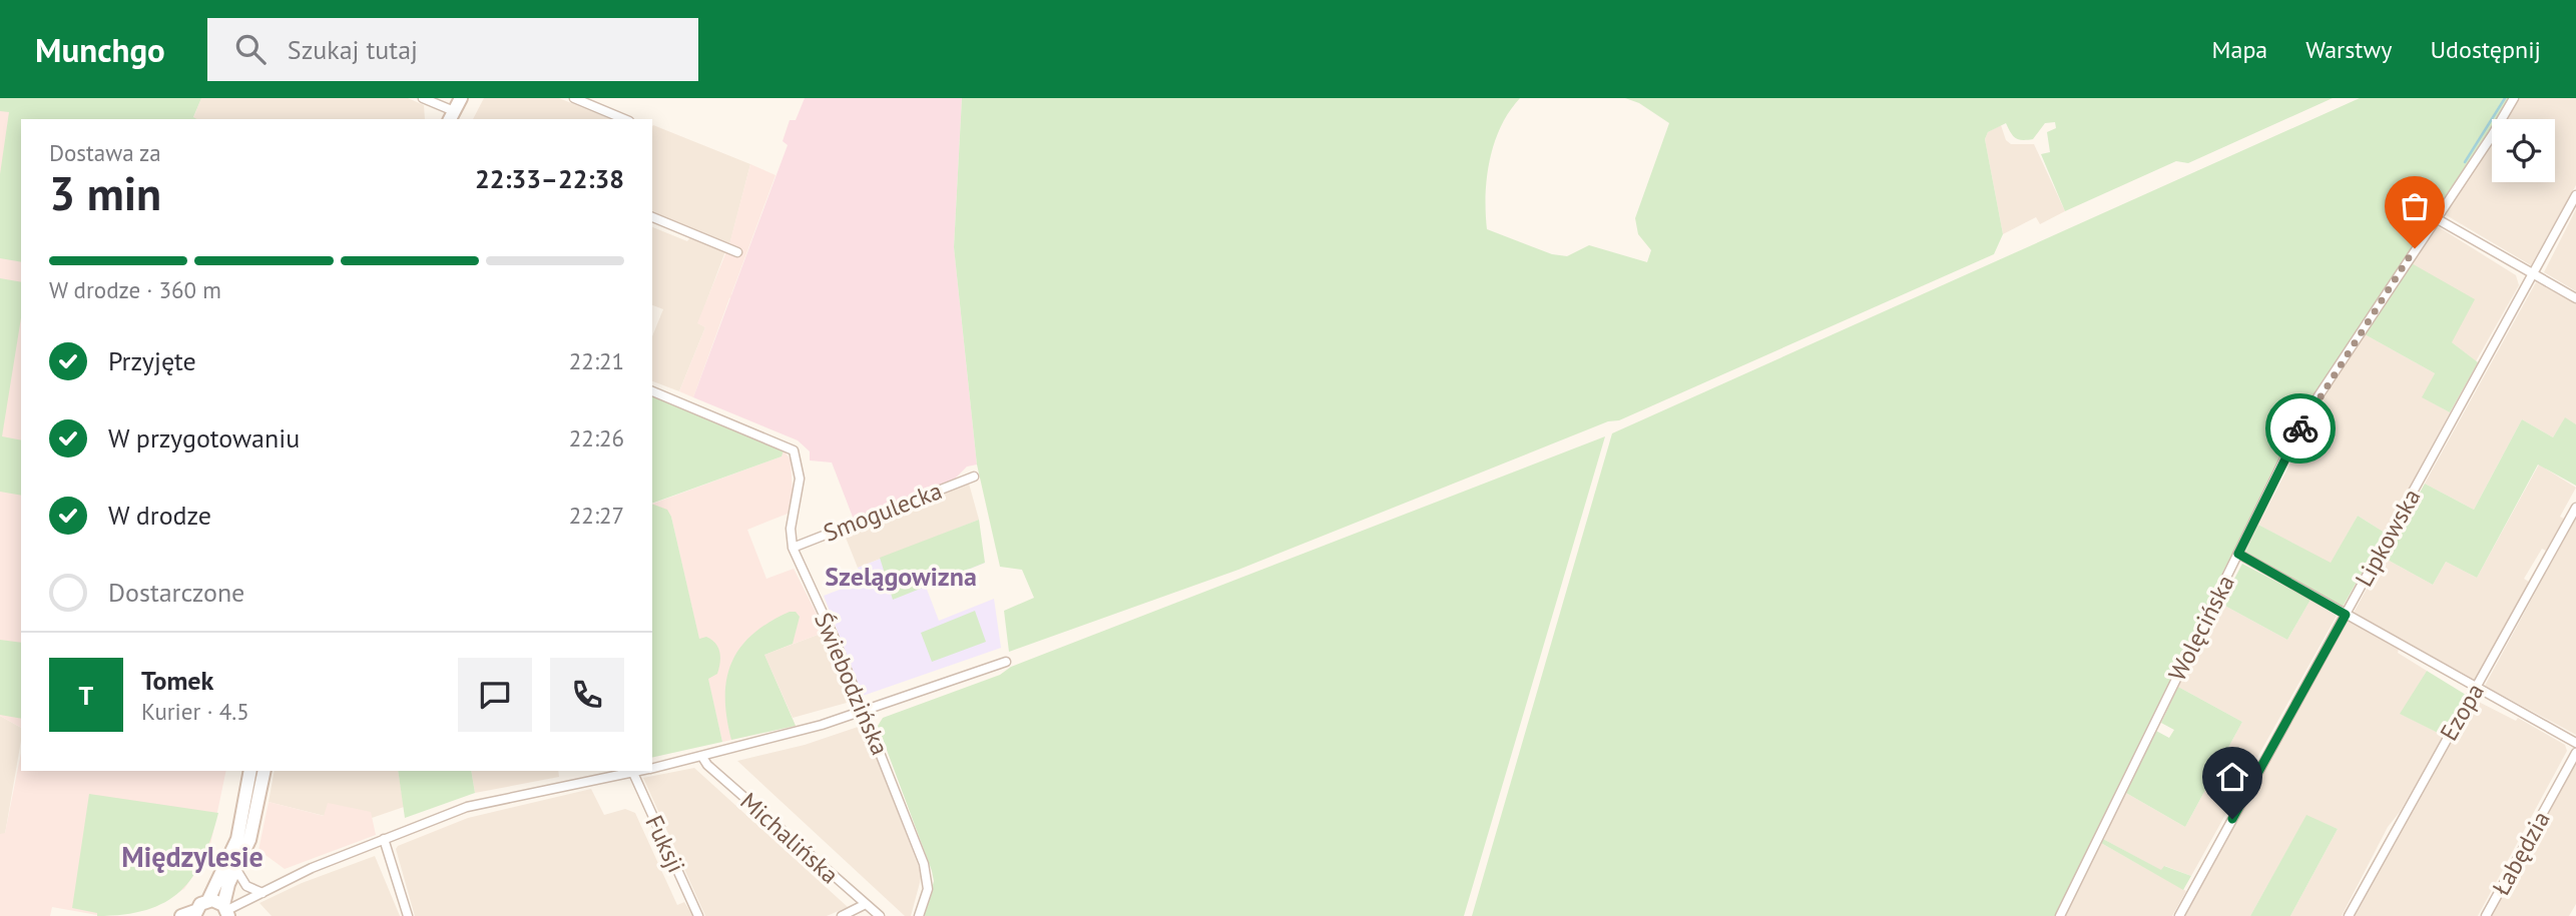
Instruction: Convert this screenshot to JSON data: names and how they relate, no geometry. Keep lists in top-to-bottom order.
{
  "streets": {
    "street": [
      "Smogulecka",
      "Lipkowska",
      "Wolęcińska",
      "Świebodzińska",
      "Ezopa",
      "Michalińska",
      "Fuksji",
      "Łabędzia"
    ]
  },
  "crossings": [
    ["Smogulecka", "Świebodzińska"]
  ],
  "districts": ["Szelągowizna", "Międzylesie"],
  "page": {
    "header": "Munchgo",
    "search": "Szukaj tutaj",
    "nav": ["Mapa", "Warstwy", "Udostępnij"],
    "heading": ["3 min", "Dostawa za", "22:33–22:38"],
    "panel": ["Tomek", "Kurier · 4.5"],
    "bar": "W drodze · 360 m",
    "list": [
      ["Przyjęte", "22:21"],
      ["W przygotowaniu", "22:26"],
      ["W drodze", "22:27"],
      "Dostarczone"
    ],
    "round": "T"
  }
}
